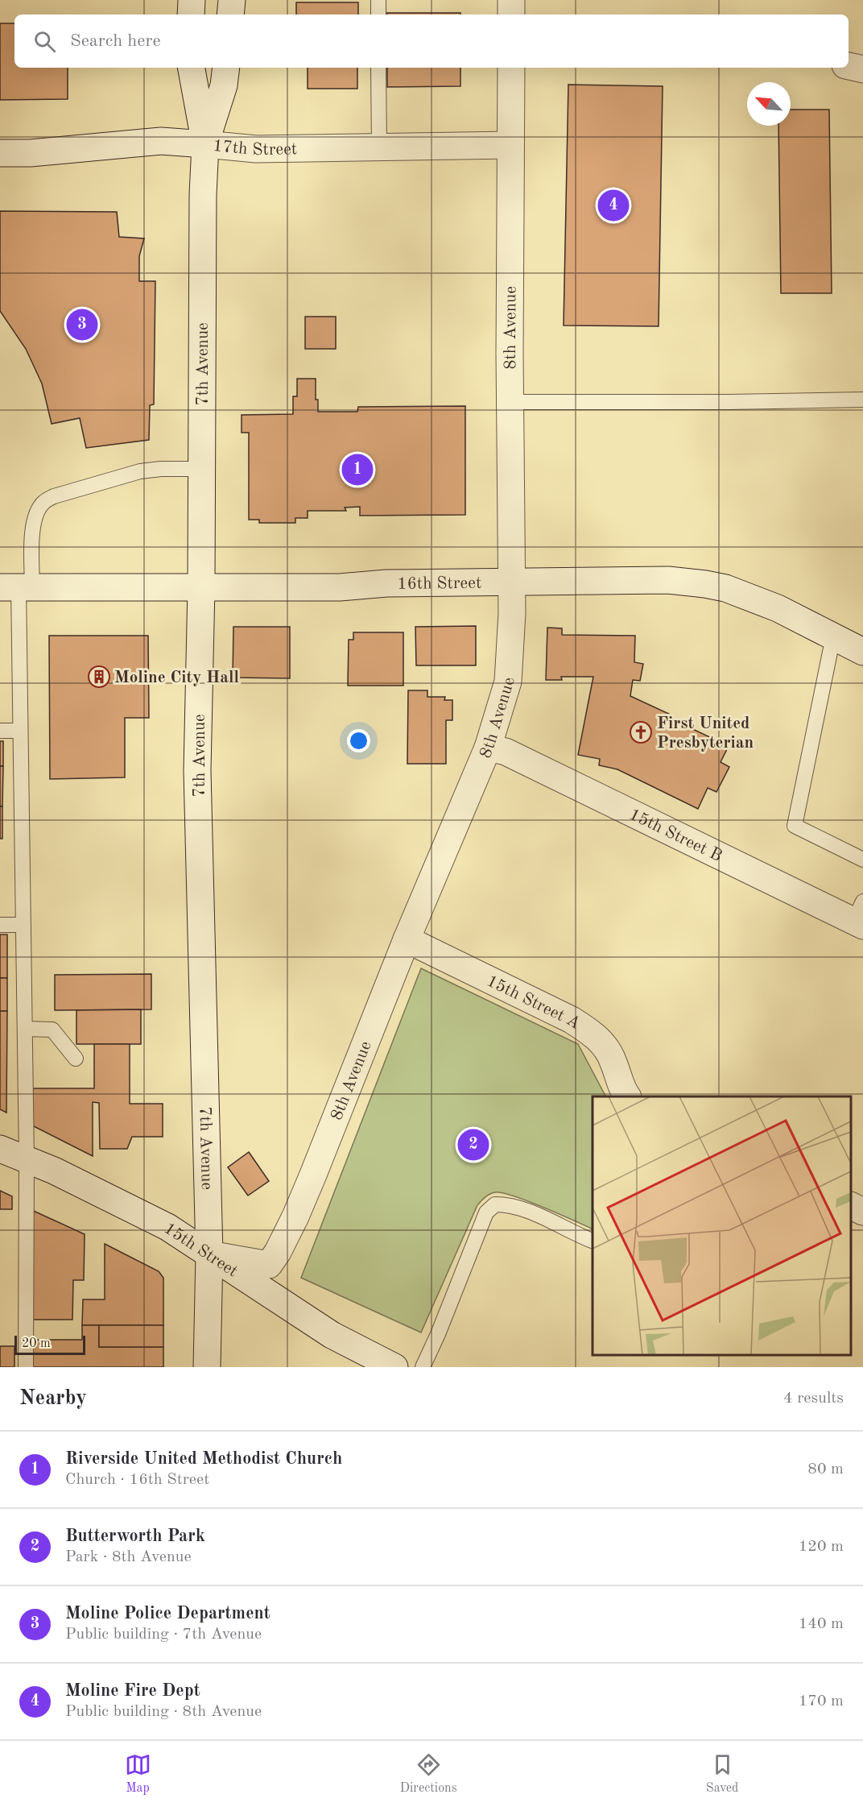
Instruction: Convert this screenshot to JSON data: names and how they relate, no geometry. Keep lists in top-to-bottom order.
{
  "streets": {
    "street": [
      "17th Street",
      "8th Avenue",
      "7th Avenue",
      "16th Street",
      "15th Street B",
      "15th Street A",
      "15th Street"
    ]
  },
  "crossings": [
    ["17th Street", "8th Avenue"],
    ["17th Street", "7th Avenue"],
    ["8th Avenue", "7th Avenue"],
    ["8th Avenue", "16th Street"],
    ["8th Avenue", "15th Street B"],
    ["8th Avenue", "15th Street A"],
    ["8th Avenue", "15th Street"],
    ["7th Avenue", "16th Street"],
    ["7th Avenue", "15th Street"]
  ],
  "places": {
    "building": ["Moline City Hall"],
    "church": ["First United Presbyterian"]
  },
  "scale_bar": "20 m",
  "north": "top left",
  "page": {
    "search": "Search here",
    "pins": [
      "4",
      "3",
      "1",
      "2"
    ],
    "scale": "20 m",
    "heading": ["Nearby", "4 results"],
    "list": [
      {
        "mark": "1",
        "name": "Riverside United Methodist Church",
        "note": "Church · 16th Street",
        "value": "80 m"
      },
      {
        "mark": "2",
        "name": "Butterworth Park",
        "note": "Park · 8th Avenue",
        "value": "120 m"
      },
      {
        "mark": "3",
        "name": "Moline Police Department",
        "note": "Public building · 7th Avenue",
        "value": "140 m"
      },
      {
        "mark": "4",
        "name": "Moline Fire Dept",
        "note": "Public building · 8th Avenue",
        "value": "170 m"
      }
    ],
    "nav": ["Map", "Directions", "Saved"]
  }
}
